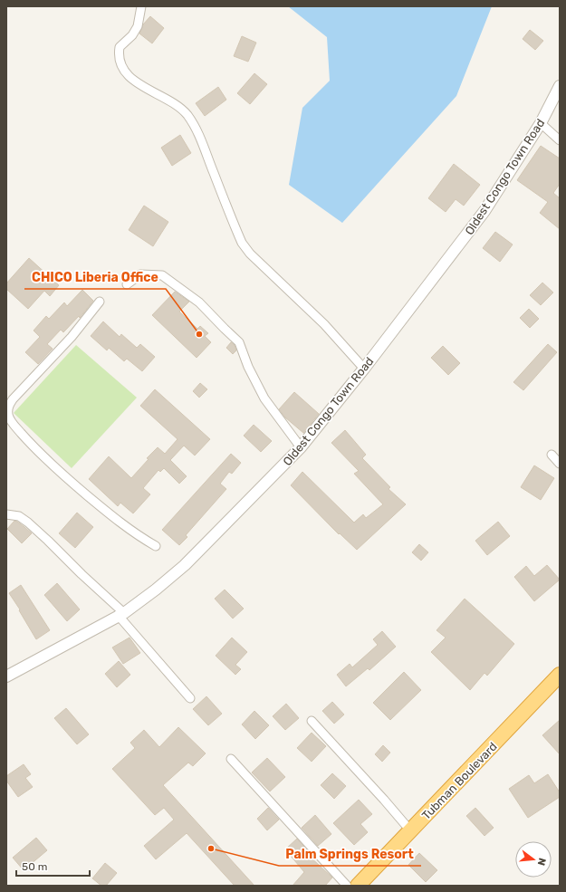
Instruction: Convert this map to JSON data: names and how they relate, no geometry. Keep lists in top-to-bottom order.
{
  "streets": {
    "highway": ["Tubman Boulevard"],
    "street": ["Oldest Congo Town Road"]
  },
  "places": ["CHICO Liberia Office", "Palm Springs Resort"],
  "scale_bar": "50 m",
  "north": "right"
}
